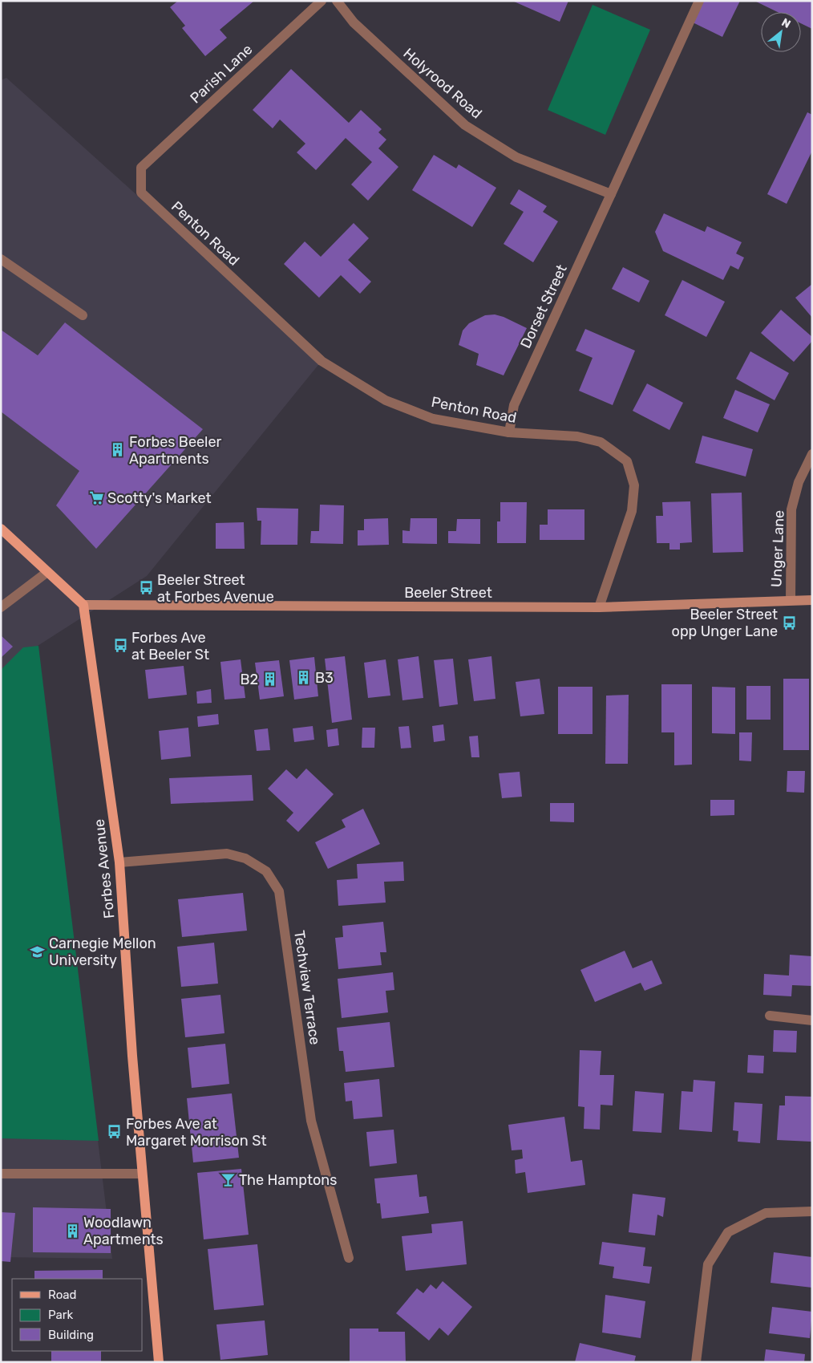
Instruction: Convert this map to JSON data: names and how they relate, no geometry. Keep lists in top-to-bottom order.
{
  "streets": {
    "main road": ["Forbes Avenue"],
    "street": [
      "Parish Lane",
      "Holyrood Road",
      "Penton Road",
      "Dorset Street",
      "Unger Lane",
      "Beeler Street",
      "Techview Terrace"
    ]
  },
  "crossings": [
    ["Parish Lane", "Penton Road"],
    ["Holyrood Road", "Dorset Street"],
    ["Penton Road", "Dorset Street"],
    ["Penton Road", "Beeler Street"],
    ["Unger Lane", "Beeler Street"],
    ["Beeler Street", "Forbes Avenue"],
    ["Forbes Avenue", "Techview Terrace"]
  ],
  "places": {
    "building": [
      "Forbes Beeler Apartments",
      "B3",
      "B2",
      "Woodlawn Apartments"
    ],
    "supermarket": ["Scotty's Market"],
    "bus stop": [
      "Beeler Street at Forbes Avenue",
      "Beeler Street opp Unger Lane",
      "Forbes Ave at Beeler St",
      "Forbes Ave at Margaret Morrison St"
    ],
    "school or university": ["Carnegie Mellon University"],
    "bar": ["The Hamptons"]
  },
  "legend": ["Road", "Park", "Building"],
  "north": "top right"
}
